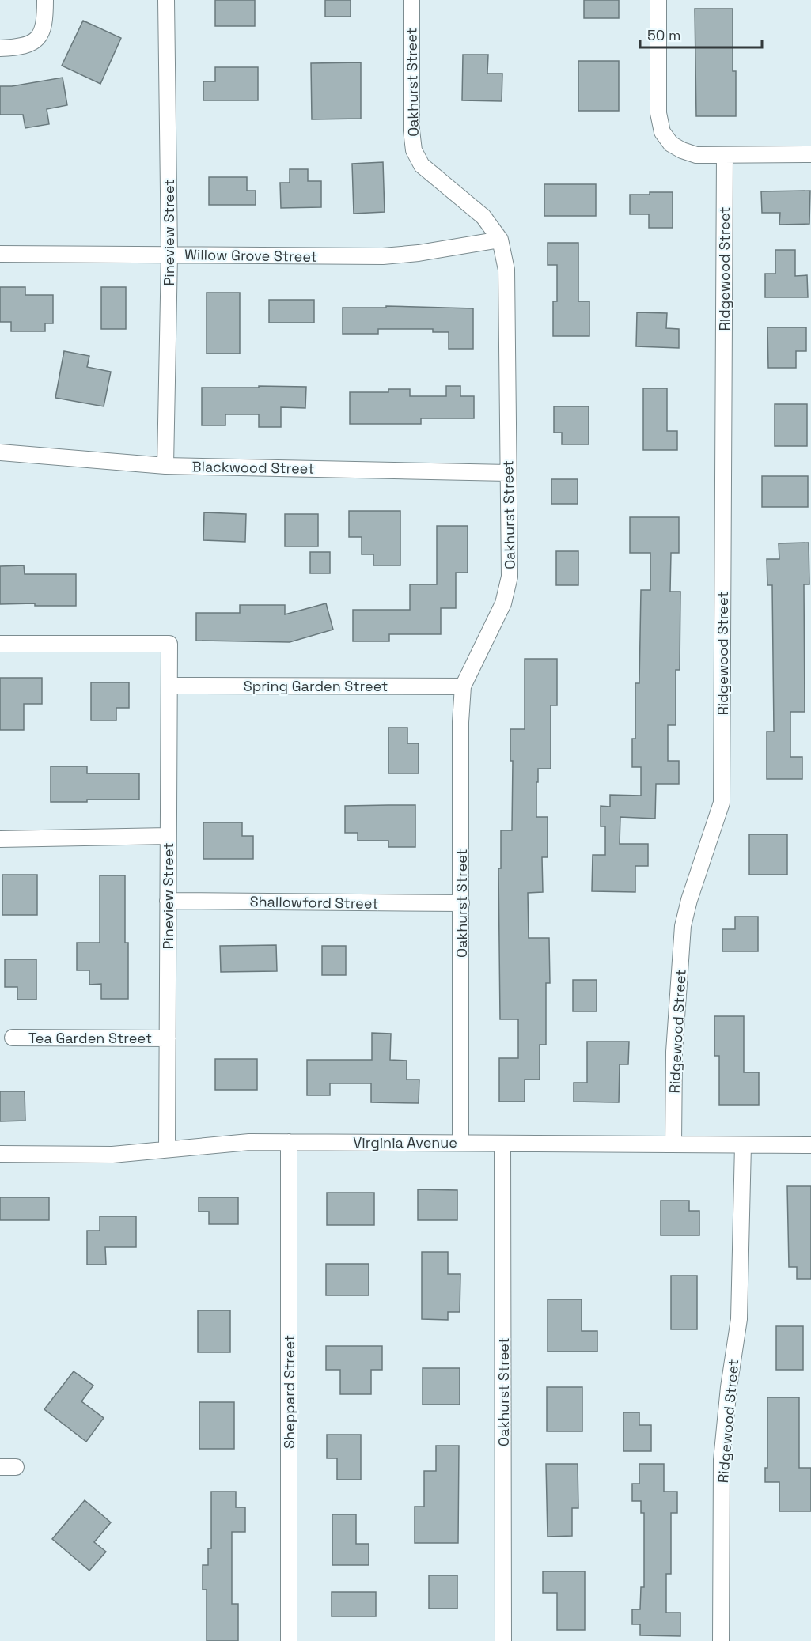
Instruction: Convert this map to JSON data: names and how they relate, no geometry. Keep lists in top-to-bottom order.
{
  "streets": {
    "street": [
      "Oakhurst Street",
      "Pineview Street",
      "Willow Grove Street",
      "Ridgewood Street",
      "Blackwood Street",
      "Spring Garden Street",
      "Shallowford Street",
      "Tea Garden Street",
      "Virginia Avenue",
      "Sheppard Street"
    ]
  },
  "crossings": [
    ["Oakhurst Street", "Willow Grove Street"],
    ["Oakhurst Street", "Blackwood Street"],
    ["Oakhurst Street", "Spring Garden Street"],
    ["Oakhurst Street", "Shallowford Street"],
    ["Oakhurst Street", "Virginia Avenue"],
    ["Pineview Street", "Willow Grove Street"],
    ["Pineview Street", "Blackwood Street"],
    ["Pineview Street", "Spring Garden Street"],
    ["Pineview Street", "Shallowford Street"],
    ["Pineview Street", "Tea Garden Street"],
    ["Pineview Street", "Virginia Avenue"],
    ["Ridgewood Street", "Virginia Avenue"],
    ["Virginia Avenue", "Sheppard Street"]
  ],
  "scale_bar": "50 m"
}
